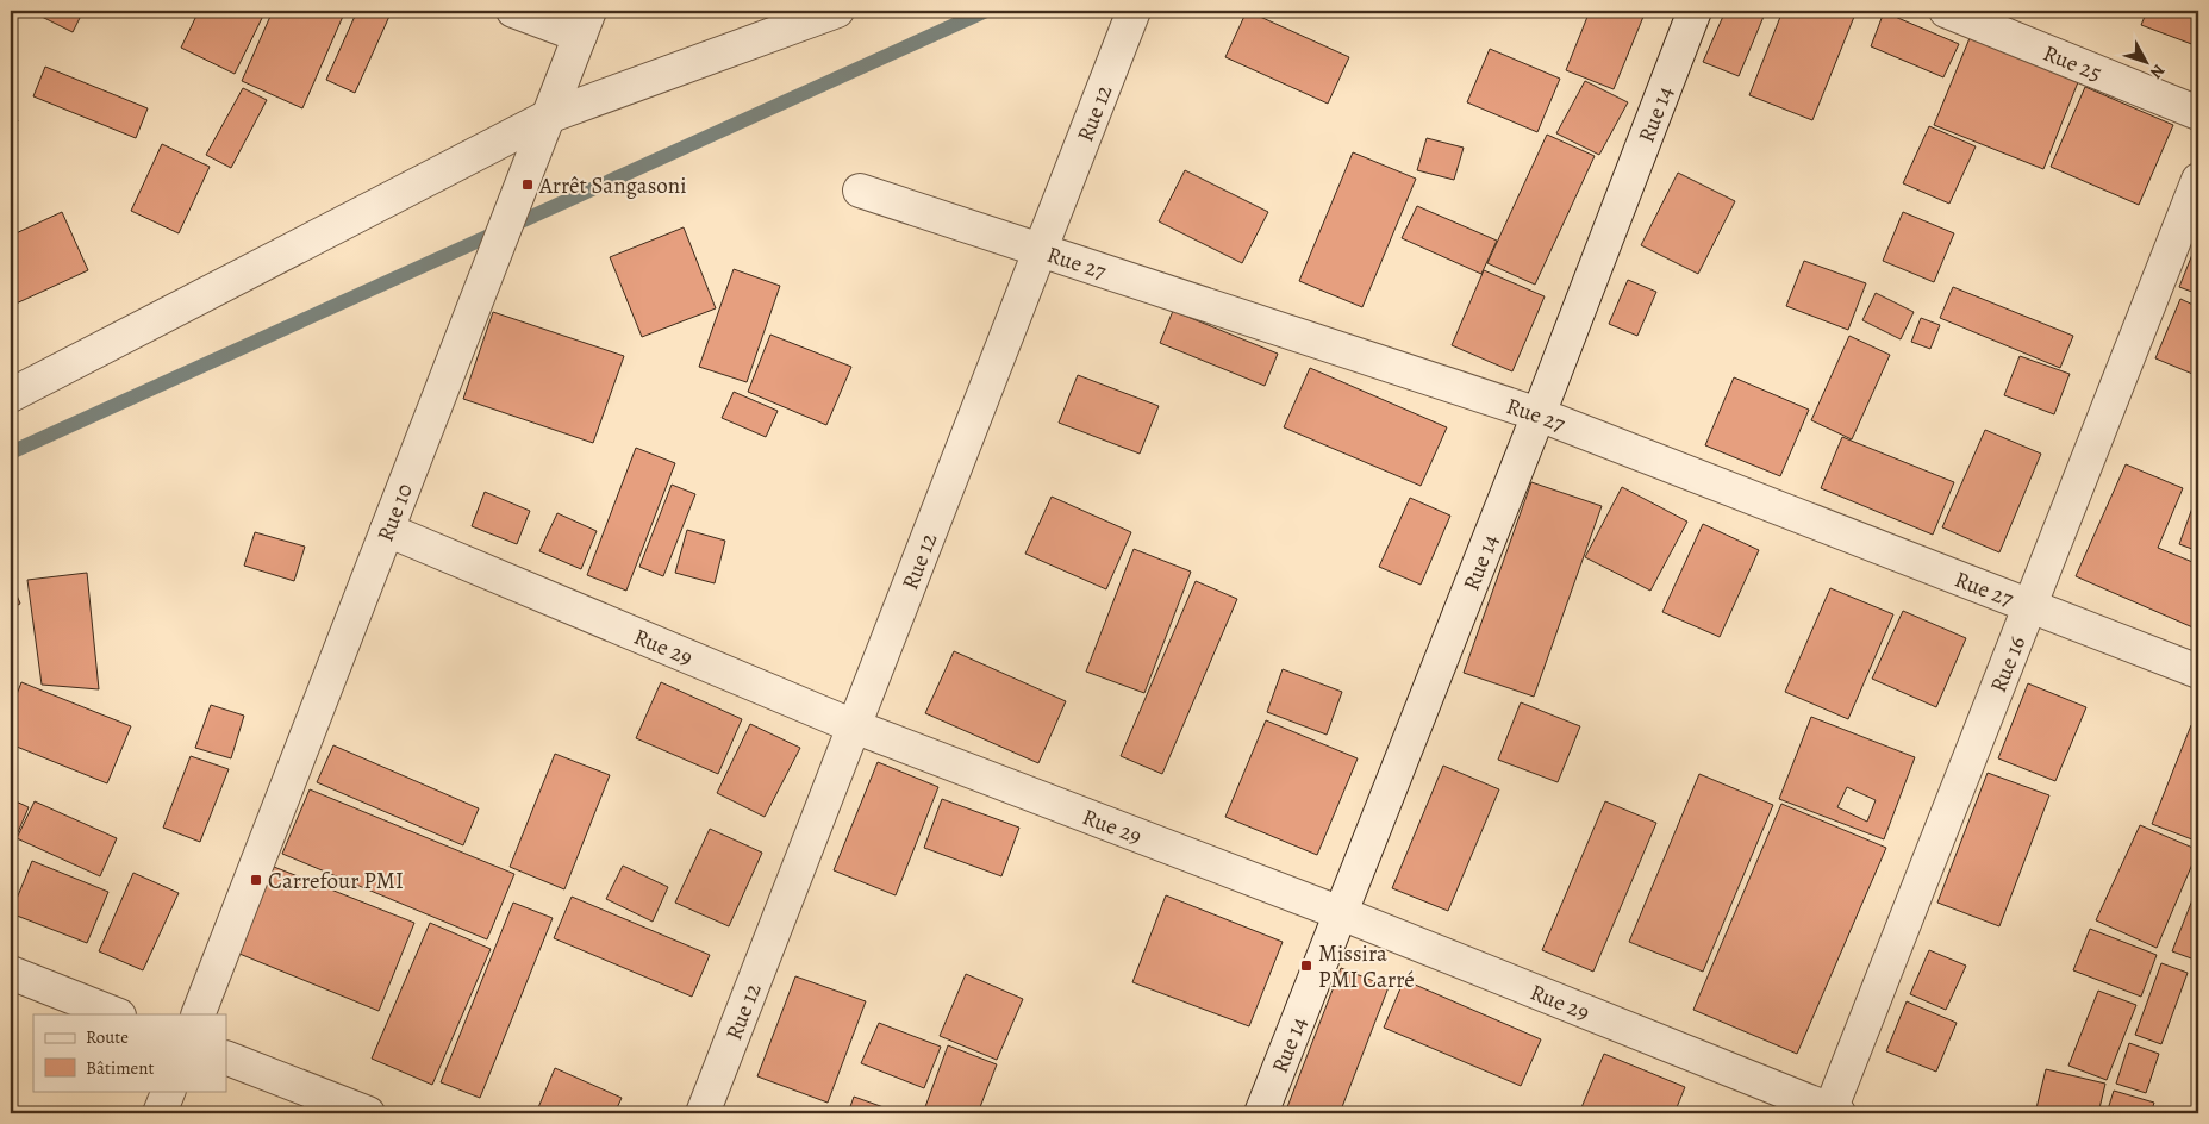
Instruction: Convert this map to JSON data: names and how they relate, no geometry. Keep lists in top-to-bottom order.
{
  "streets": {
    "street": [
      "Rue 25",
      "Rue 12",
      "Rue 14",
      "Rue 27",
      "Rue 10",
      "Rue 29",
      "Rue 16"
    ]
  },
  "crossings": [
    ["Rue 12", "Rue 27"],
    ["Rue 12", "Rue 29"],
    ["Rue 14", "Rue 27"],
    ["Rue 14", "Rue 29"],
    ["Rue 27", "Rue 16"],
    ["Rue 10", "Rue 29"],
    ["Rue 29", "Rue 16"]
  ],
  "places": {
    "transit": ["Arrêt Sangasoni", "Carrefour PMI", "Missira PMI Carré"]
  },
  "legend": ["Route", "Bâtiment"],
  "north": "bottom right"
}
